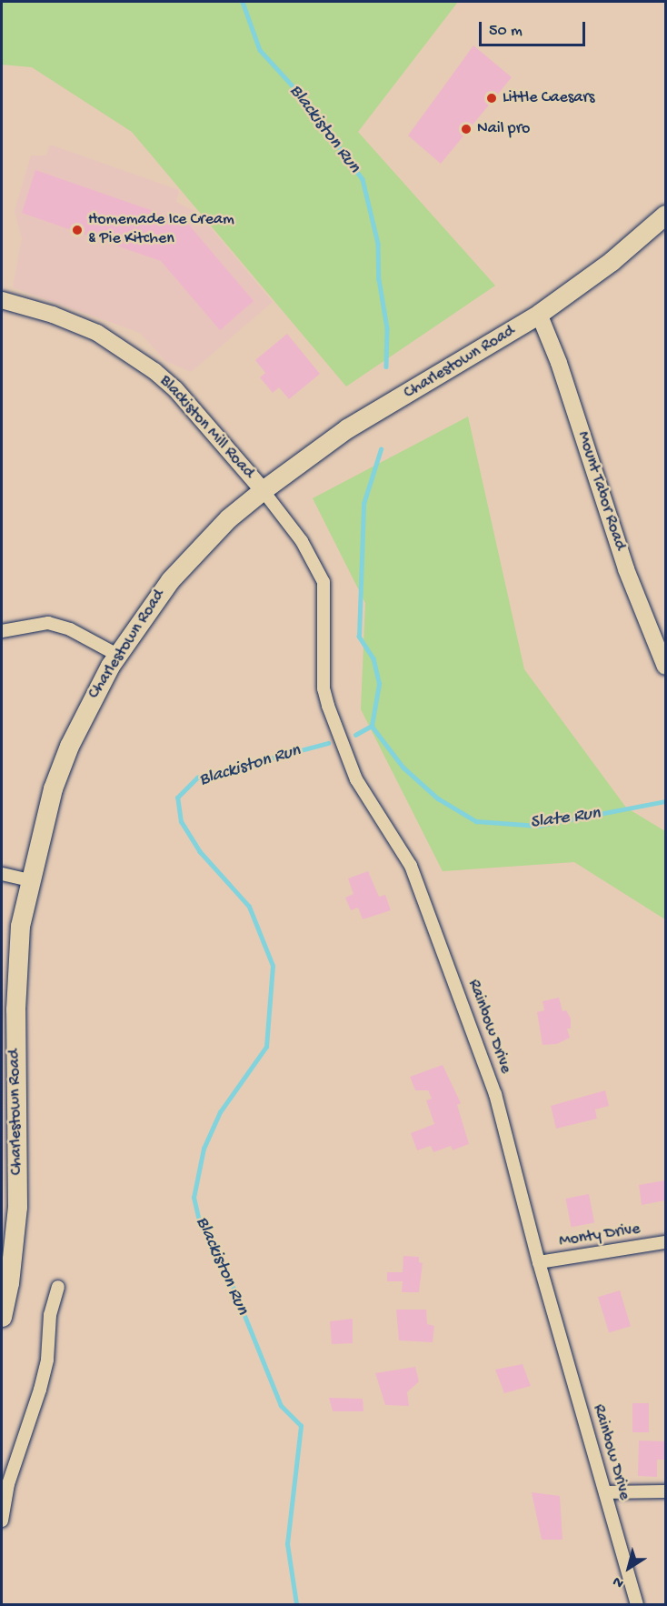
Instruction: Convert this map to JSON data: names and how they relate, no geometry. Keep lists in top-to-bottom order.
{
  "streets": {
    "main road": ["Charlestown Road"],
    "street": [
      "Blackiston Mill Road",
      "Mount Tabor Road",
      "Rainbow Drive",
      "Monty Drive"
    ]
  },
  "crossings": [
    ["Charlestown Road", "Blackiston Mill Road"],
    ["Charlestown Road", "Mount Tabor Road"],
    ["Charlestown Road", "Rainbow Drive"],
    ["Blackiston Mill Road", "Rainbow Drive"],
    ["Rainbow Drive", "Monty Drive"]
  ],
  "water": ["Blackiston Run", "Slate Run"],
  "places": ["Little Caesars", "Nail pro", "Homemade Ice Cream & Pie Kitchen"],
  "scale_bar": "50 m",
  "north": "bottom left"
}
